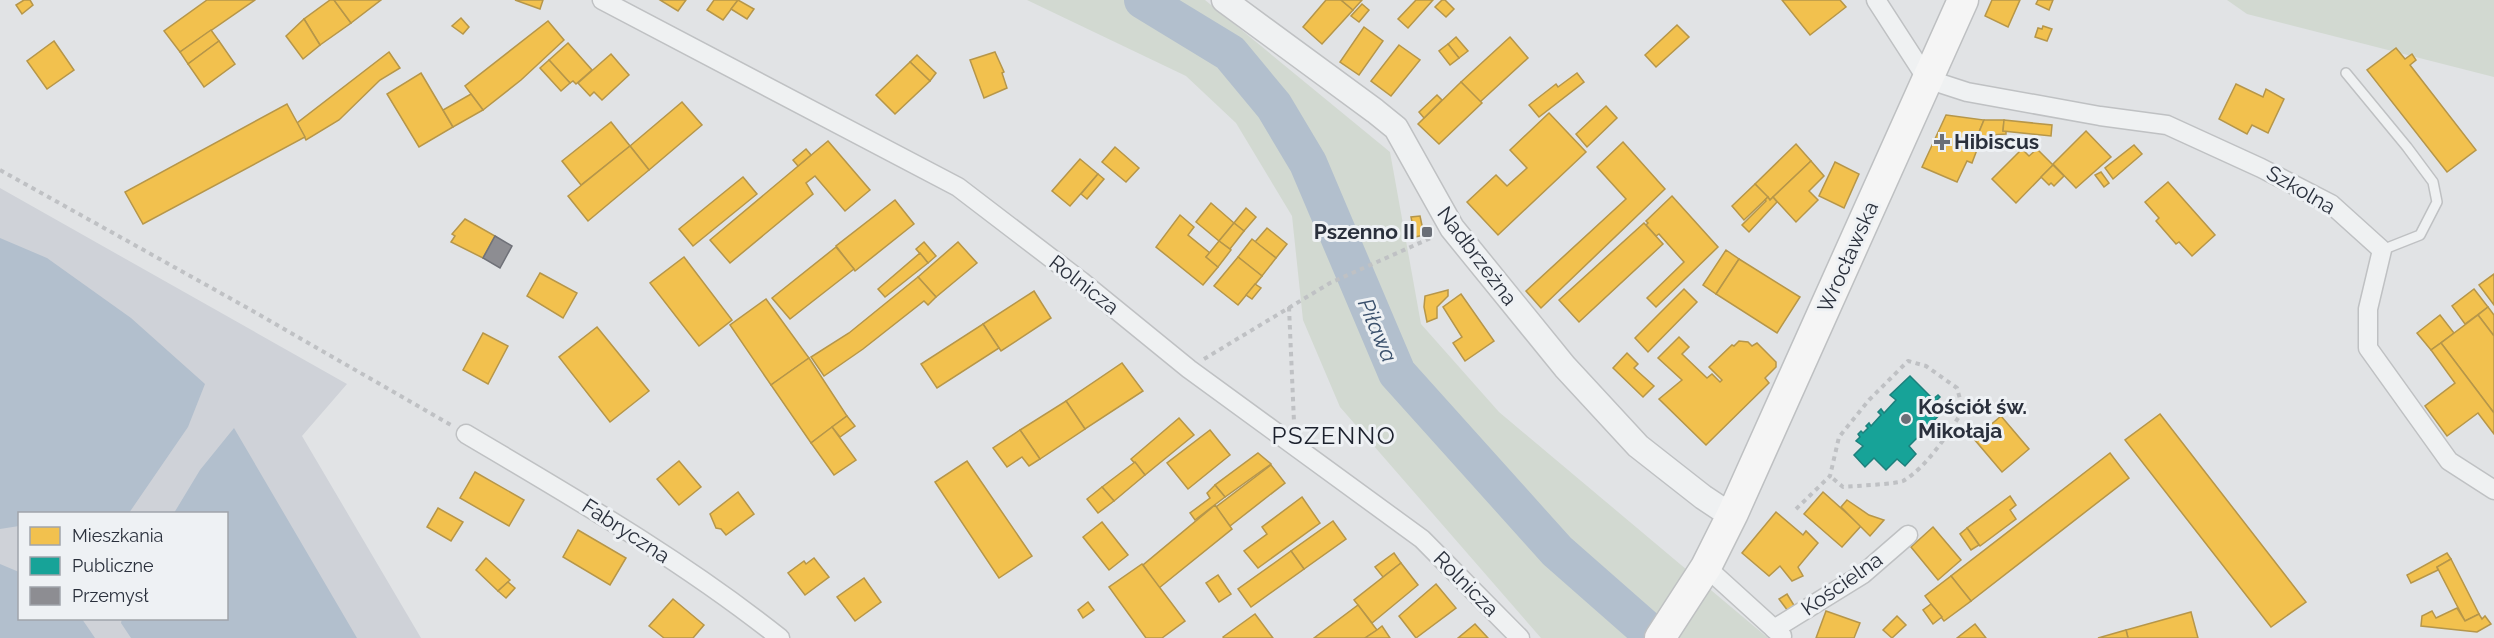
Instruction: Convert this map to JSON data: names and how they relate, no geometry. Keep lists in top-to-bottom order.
{
  "streets": {
    "main road": ["Wrocławska"],
    "street": [
      "Szkolna",
      "Nadbrzeżna",
      "Rolnicza",
      "Fabryczna",
      "Kościelna"
    ]
  },
  "crossings": [
    ["Szkolna", "Wrocławska"],
    ["Nadbrzeżna", "Wrocławska"]
  ],
  "districts": ["PSZENNO"],
  "water": ["Piława"],
  "places": {
    "health": ["Hibiscus"],
    "transit": ["Pszenno II"],
    "other": ["Kościół św. Mikołaja"]
  },
  "legend": ["Mieszkania", "Publiczne", "Przemysł"]
}
